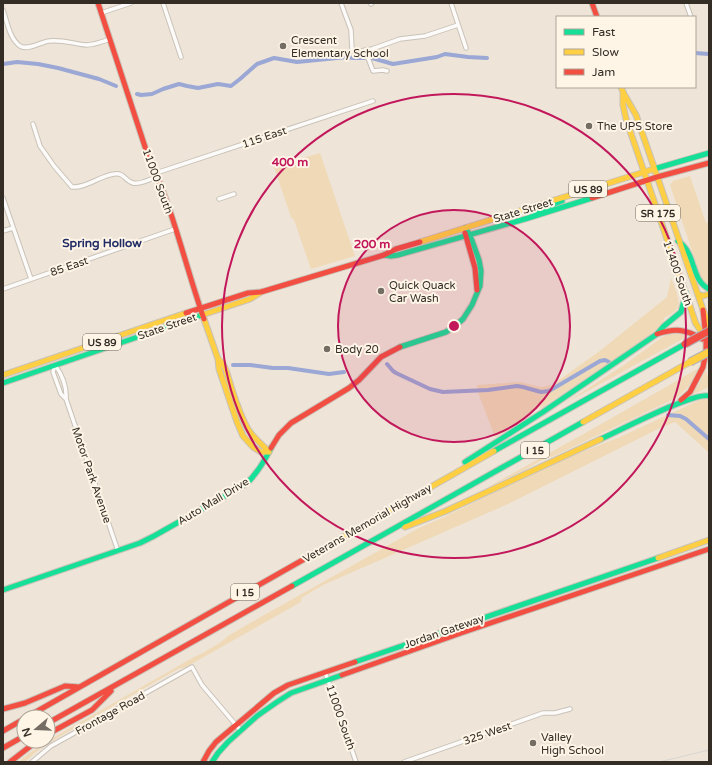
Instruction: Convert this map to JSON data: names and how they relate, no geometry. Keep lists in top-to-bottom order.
{
  "streets": {
    "main road": [
      "11000 South",
      "US 89",
      "State Street",
      "SR 175",
      "11400 South",
      "I 15",
      "Auto Mall Drive",
      "Veterans Memorial Highway",
      "Jordan Gateway"
    ],
    "street": [
      "115 East",
      "85 East",
      "Motor Park Avenue",
      "Frontage Road",
      "325 West"
    ]
  },
  "crossings": [
    ["115 East", "11000 South"],
    ["11000 South", "State Street"],
    ["11000 South", "85 East"],
    ["11000 South", "Auto Mall Drive"],
    ["11000 South", "Jordan Gateway"],
    ["State Street", "11400 South"],
    ["State Street", "Motor Park Avenue"],
    ["State Street", "Auto Mall Drive"],
    ["11400 South", "Veterans Memorial Highway"],
    ["Motor Park Avenue", "Auto Mall Drive"],
    ["Jordan Gateway", "Frontage Road"]
  ],
  "districts": ["Spring Hollow"],
  "places": [
    "Crescent Elementary School",
    "The UPS Store",
    "Quick Quack Car Wash",
    "Body 20",
    "Valley High School"
  ],
  "legend": ["Fast", "Slow", "Jam"],
  "north": "left",
  "rings": ["400 m", "200 m"]
}
